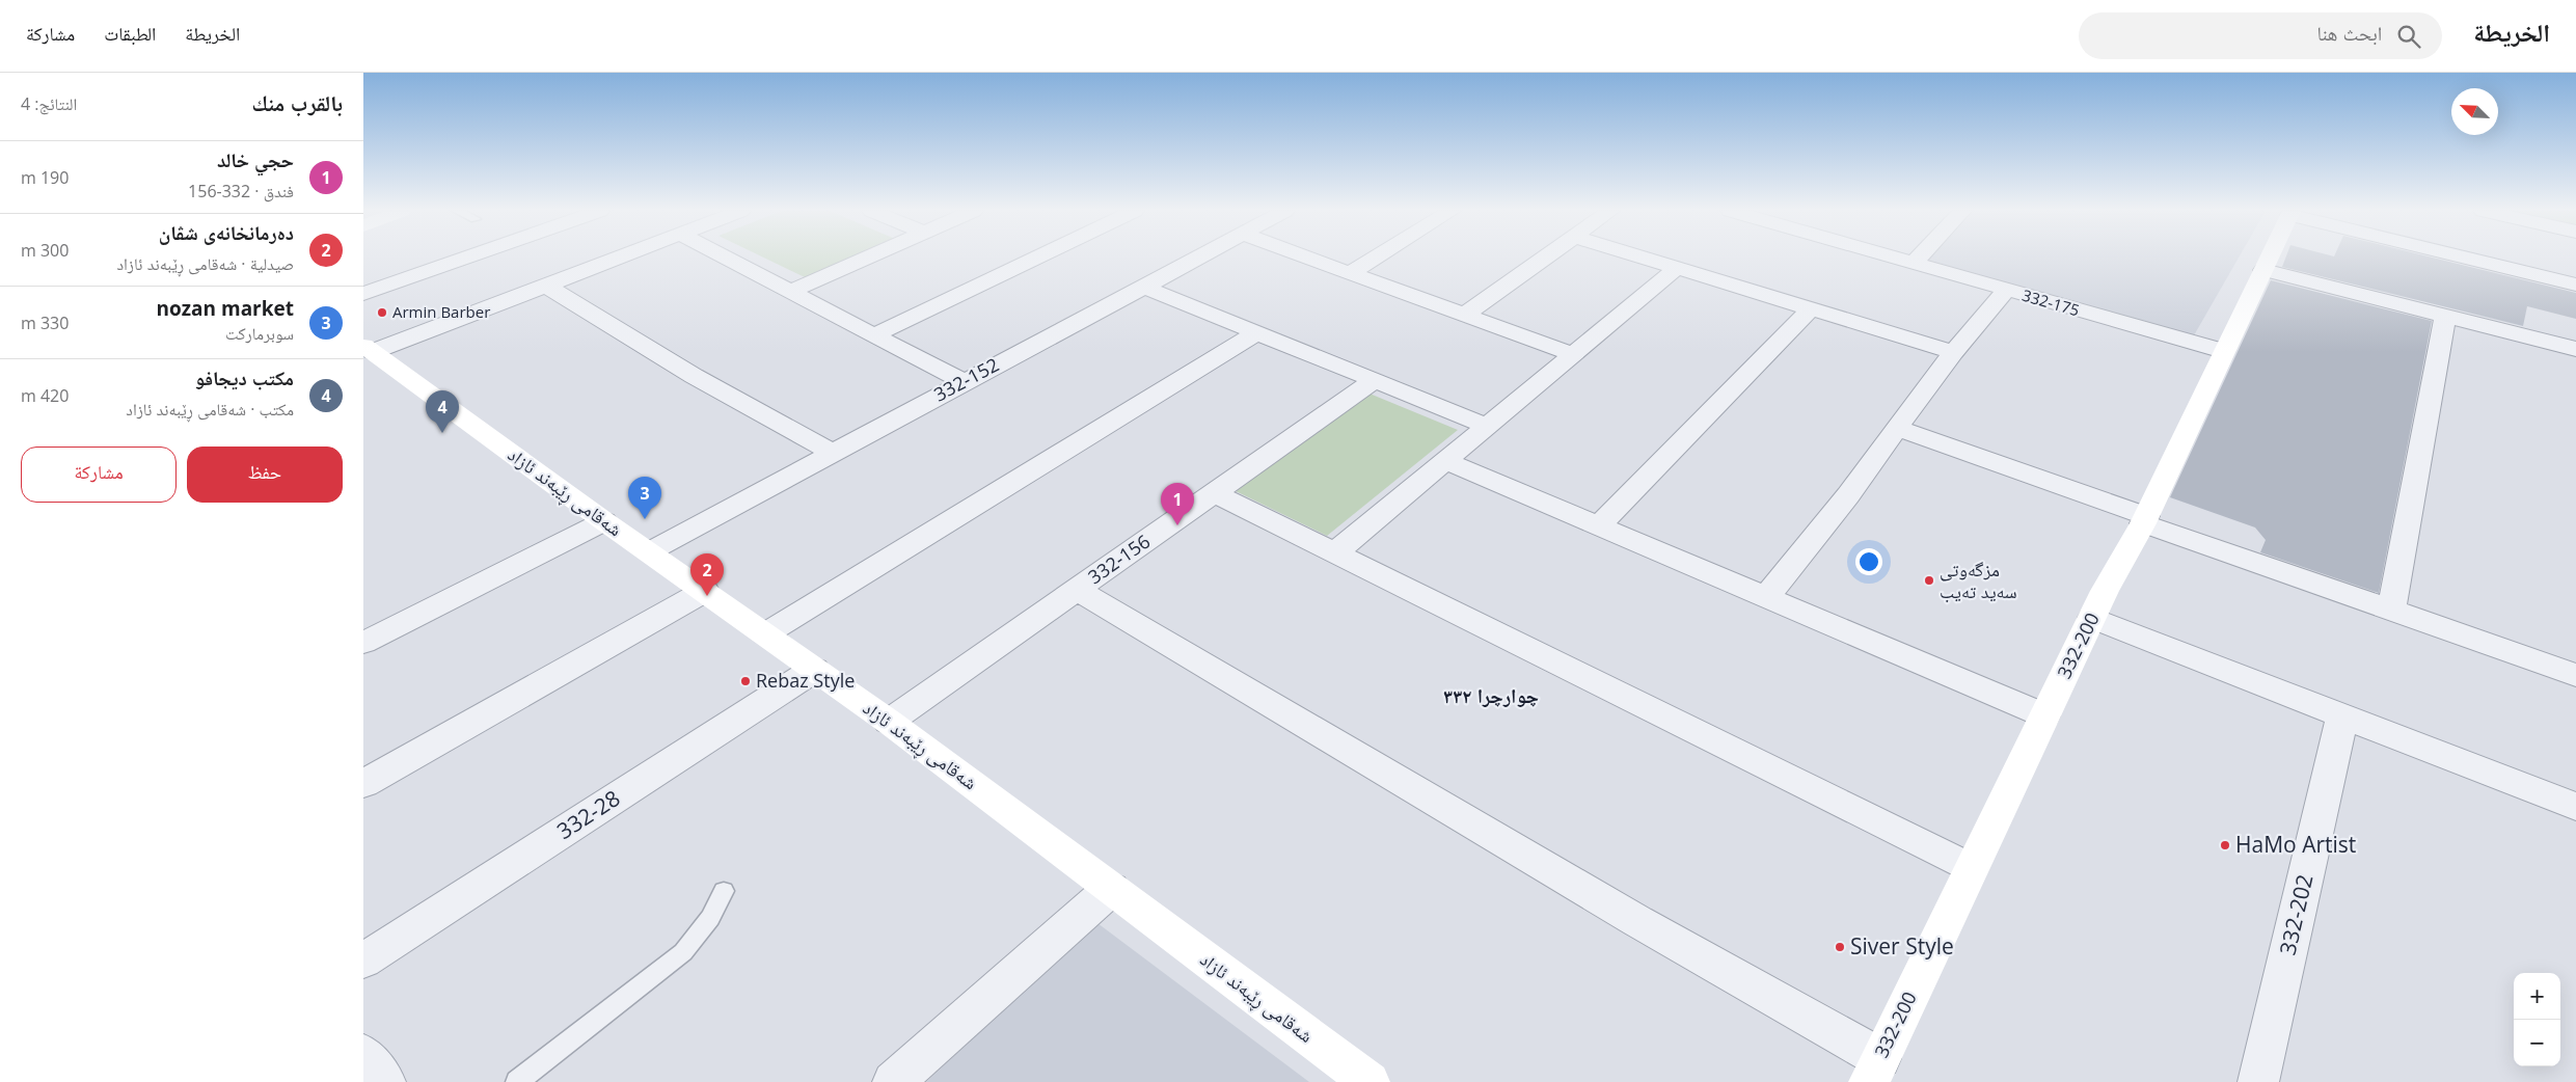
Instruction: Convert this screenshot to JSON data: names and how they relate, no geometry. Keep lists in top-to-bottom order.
{
  "streets": {
    "street": [
      "332-175",
      "332-152",
      "شەقامی ڕێبەند ئازاد",
      "332-156",
      "332-200",
      "332-28",
      "332-202"
    ]
  },
  "crossings": [
    ["332-175", "332-200"],
    ["332-152", "شەقامی ڕێبەند ئازاد"],
    ["شەقامی ڕێبەند ئازاد", "332-156"],
    ["شەقامی ڕێبەند ئازاد", "332-28"]
  ],
  "districts": ["چوارچرا ٣٣٢"],
  "places": [
    "Armin Barber",
    "مزگەوتی سەید تەیب",
    "Rebaz Style",
    "HaMo Artist",
    "Siver Style"
  ],
  "north": "top left",
  "page": {
    "header": "الخريطة",
    "search": "ابحث هنا",
    "nav": ["الخريطة", "الطبقات", "مشاركة"],
    "heading": ["بالقرب منك", "النتائج: 4"],
    "list": [
      {
        "mark": "1",
        "name": "حجي خالد",
        "note": "فندق · 332-156",
        "value": "190 m"
      },
      {
        "mark": "2",
        "name": "دەرمانخانەی شڤان",
        "note": "صيدلية · شەقامی ڕێبەند ئازاد",
        "value": "300 m"
      },
      {
        "mark": "3",
        "name": "nozan market",
        "note": "سوبرماركت",
        "value": "330 m"
      },
      {
        "mark": "4",
        "name": "مكتب ديجافو",
        "note": "مكتب · شەقامی ڕێبەند ئازاد",
        "value": "420 m"
      }
    ],
    "pins": [
      "4",
      "3",
      "1",
      "2"
    ],
    "buttons": ["حفظ", "مشاركة"],
    "map_buttons": ["+", "−"]
  }
}
